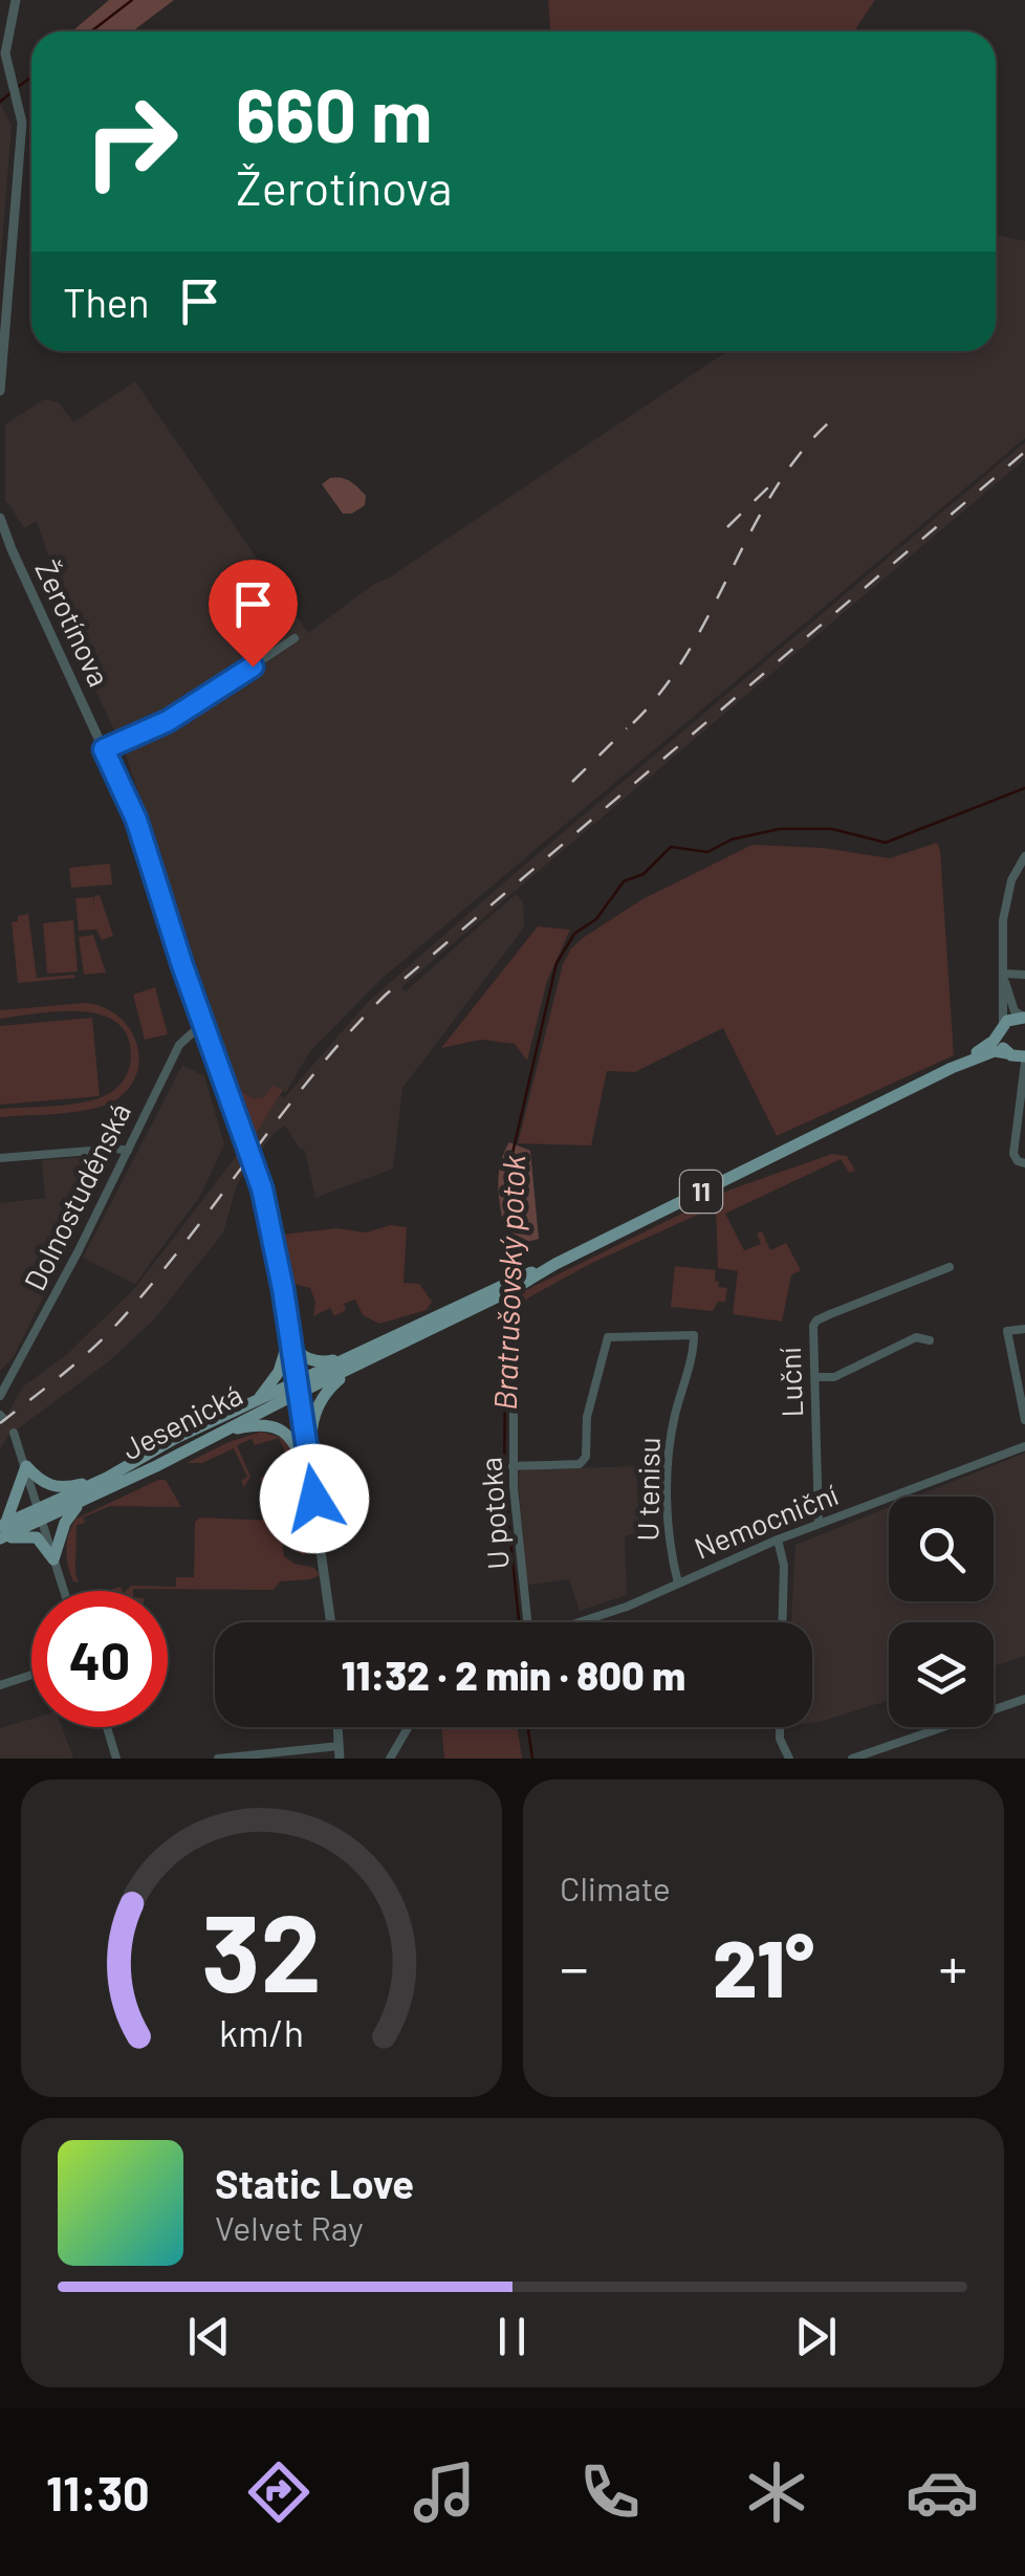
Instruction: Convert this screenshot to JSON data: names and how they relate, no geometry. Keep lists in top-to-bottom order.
{
  "streets": {
    "main road": ["11", "Jesenická"],
    "street": [
      "Žerotínova",
      "Dolnostudénská",
      "Luční",
      "U tenisu",
      "U potoka",
      "Nemocniční"
    ]
  },
  "crossings": [
    ["Žerotínova", "Dolnostudénská"],
    ["Žerotínova", "Jesenická"],
    ["Luční", "Nemocniční"],
    ["U tenisu", "U potoka"],
    ["U tenisu", "Nemocniční"]
  ],
  "water": ["Bratrušovský potok"],
  "page": {
    "turn": ["660 m", "Žerotínova"],
    "then": "Then",
    "limit": "40",
    "trip": "11:32 · 2 min · 800 m",
    "tile": "Climate",
    "heat": ["−", "21°", "+"],
    "song": ["Static Love", "Velvet Ray"],
    "tabs": "11:30",
    "gauge": ["32", "km/h"]
  }
}
